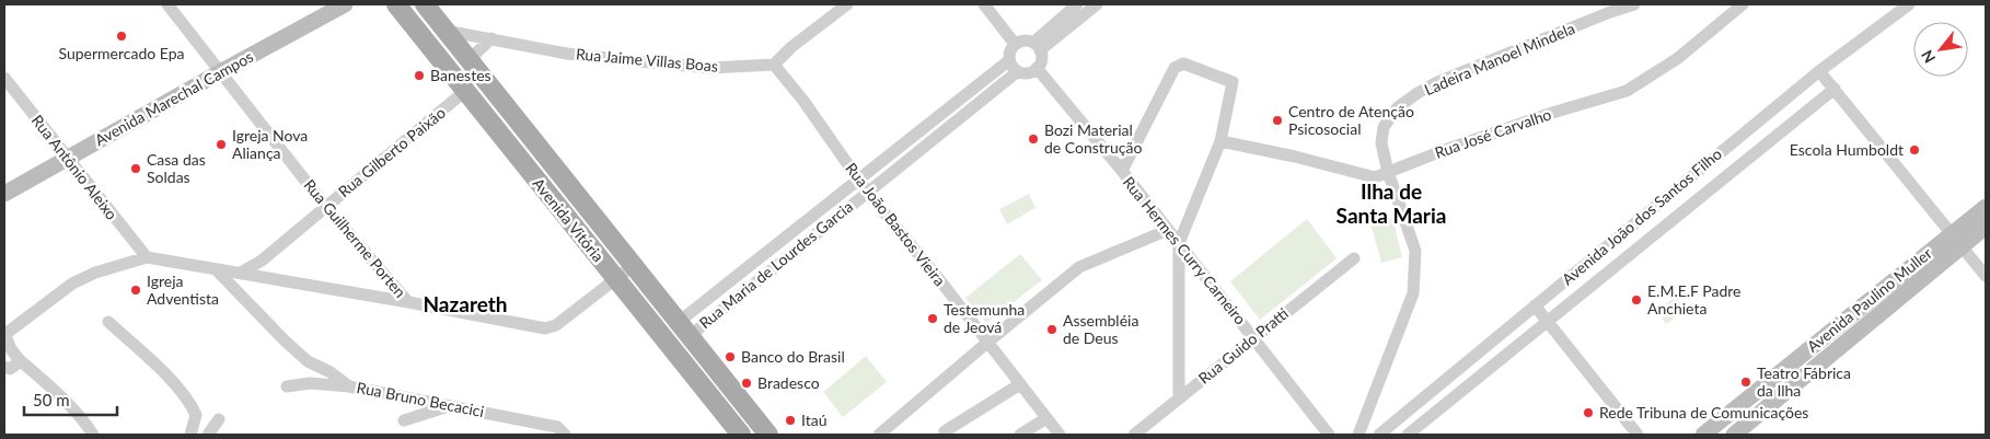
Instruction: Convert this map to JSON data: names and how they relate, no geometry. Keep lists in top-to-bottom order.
{
  "streets": {
    "main road": ["Avenida Marechal Campos", "Avenida Vitória", "Avenida Paulino Muller"],
    "street": [
      "Ladeira Manoel Mindela",
      "Rua Jaime Villas Boas",
      "Rua José Carvalho",
      "Rua Gilberto Paixão",
      "Rua Antônio Aleixo",
      "Avenida João dos Santos Filho",
      "Rua João Bastos Vieira",
      "Rua Guilherme Porten",
      "Rua Hermes Curry Carneiro",
      "Rua Maria de Lourdes Garcia",
      "Rua Guido Pratti",
      "Rua Bruno Becacici"
    ]
  },
  "crossings": [
    ["Ladeira Manoel Mindela", "Rua José Carvalho"],
    ["Rua Jaime Villas Boas", "Avenida Vitória"],
    ["Rua Jaime Villas Boas", "Rua João Bastos Vieira"],
    ["Avenida Marechal Campos", "Rua Antônio Aleixo"],
    ["Avenida Marechal Campos", "Rua Guilherme Porten"],
    ["Rua Gilberto Paixão", "Avenida Vitória"],
    ["Rua Gilberto Paixão", "Rua Guilherme Porten"],
    ["Avenida Vitória", "Rua Maria de Lourdes Garcia"],
    ["Rua João Bastos Vieira", "Rua Maria de Lourdes Garcia"],
    ["Rua Hermes Curry Carneiro", "Rua Maria de Lourdes Garcia"],
    ["Rua Hermes Curry Carneiro", "Rua Guido Pratti"]
  ],
  "districts": ["Ilha de Santa Maria", "Nazareth"],
  "places": [
    "Supermercado Epa",
    "Banestes",
    "Centro de Atenção Psicosocial",
    "Bozi Material de Construção",
    "Igreja Nova Aliança",
    "Escola Humboldt",
    "Casa das Soldas",
    "Igreja Adventista",
    "E.M.E.F Padre Anchieta",
    "Testemunha de Jeová",
    "Assembléia de Deus",
    "Banco do Brasil",
    "Teatro Fábrica da Ilha",
    "Bradesco",
    "Rede Tribuna de Comunicações",
    "Itaú"
  ],
  "scale_bar": "50 m",
  "north": "bottom left"
}
